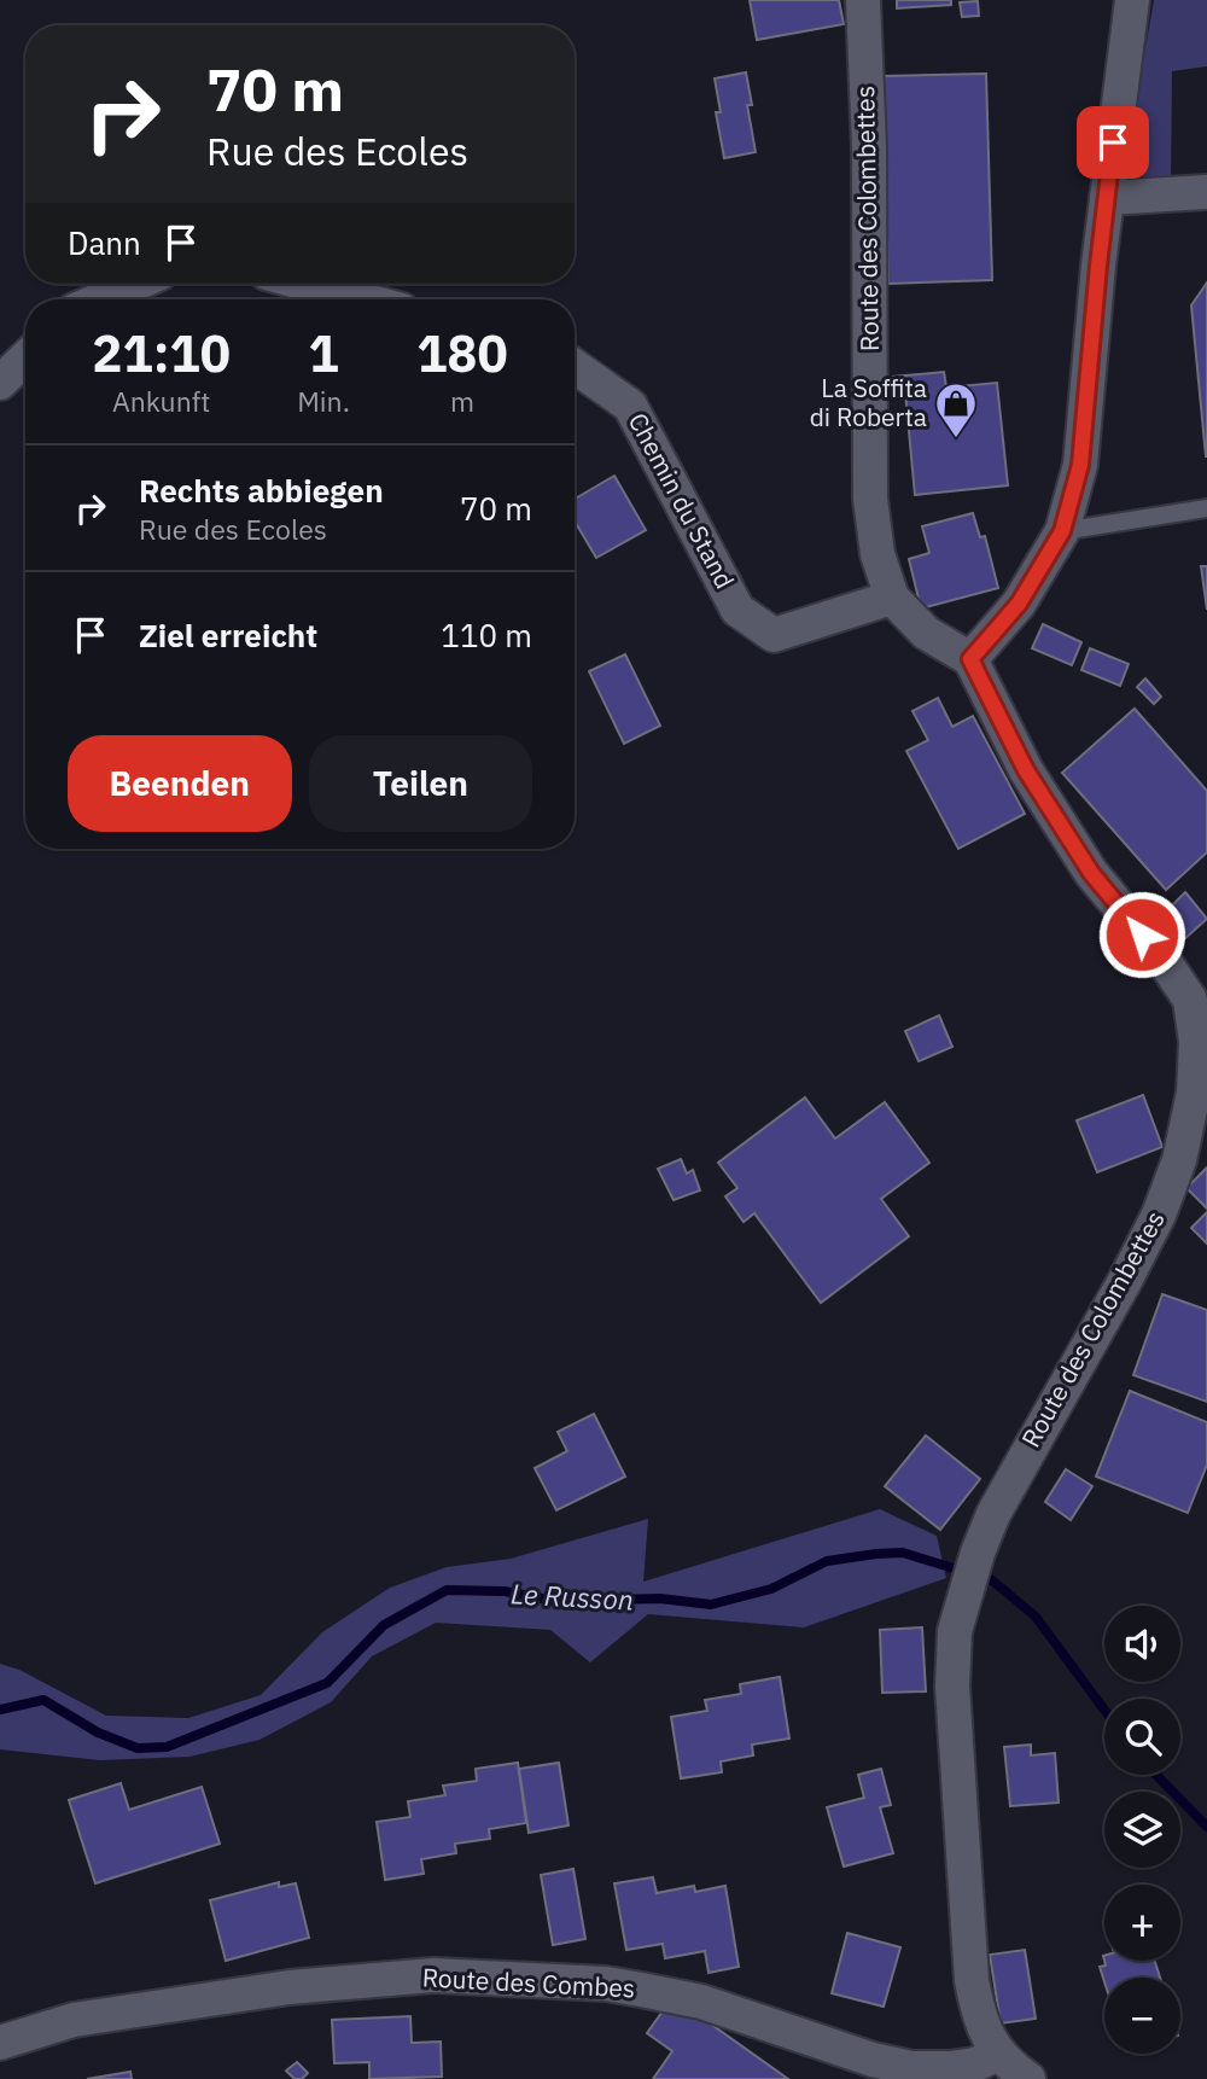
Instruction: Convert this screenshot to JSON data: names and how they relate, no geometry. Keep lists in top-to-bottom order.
{
  "streets": {
    "street": ["Route des Colombettes", "Chemin du Stand", "Route des Combes"]
  },
  "crossings": [
    ["Route des Colombettes", "Chemin du Stand"],
    ["Route des Colombettes", "Route des Combes"]
  ],
  "water": ["Le Russon"],
  "places": {
    "shop": ["La Soffita di Roberta"]
  },
  "page": {
    "turn": ["70 m", "Rue des Ecoles"],
    "then": "Dann",
    "eta": [
      "21:10",
      "Ankunft",
      "1",
      "Min.",
      "180",
      "m"
    ],
    "list": [
      {
        "name": "Rechts abbiegen",
        "note": "Rue des Ecoles",
        "value": "70 m"
      },
      {
        "name": "Ziel erreicht",
        "value": "110 m"
      }
    ],
    "buttons": ["Beenden", "Teilen"],
    "map_buttons": ["+", "−"]
  }
}
